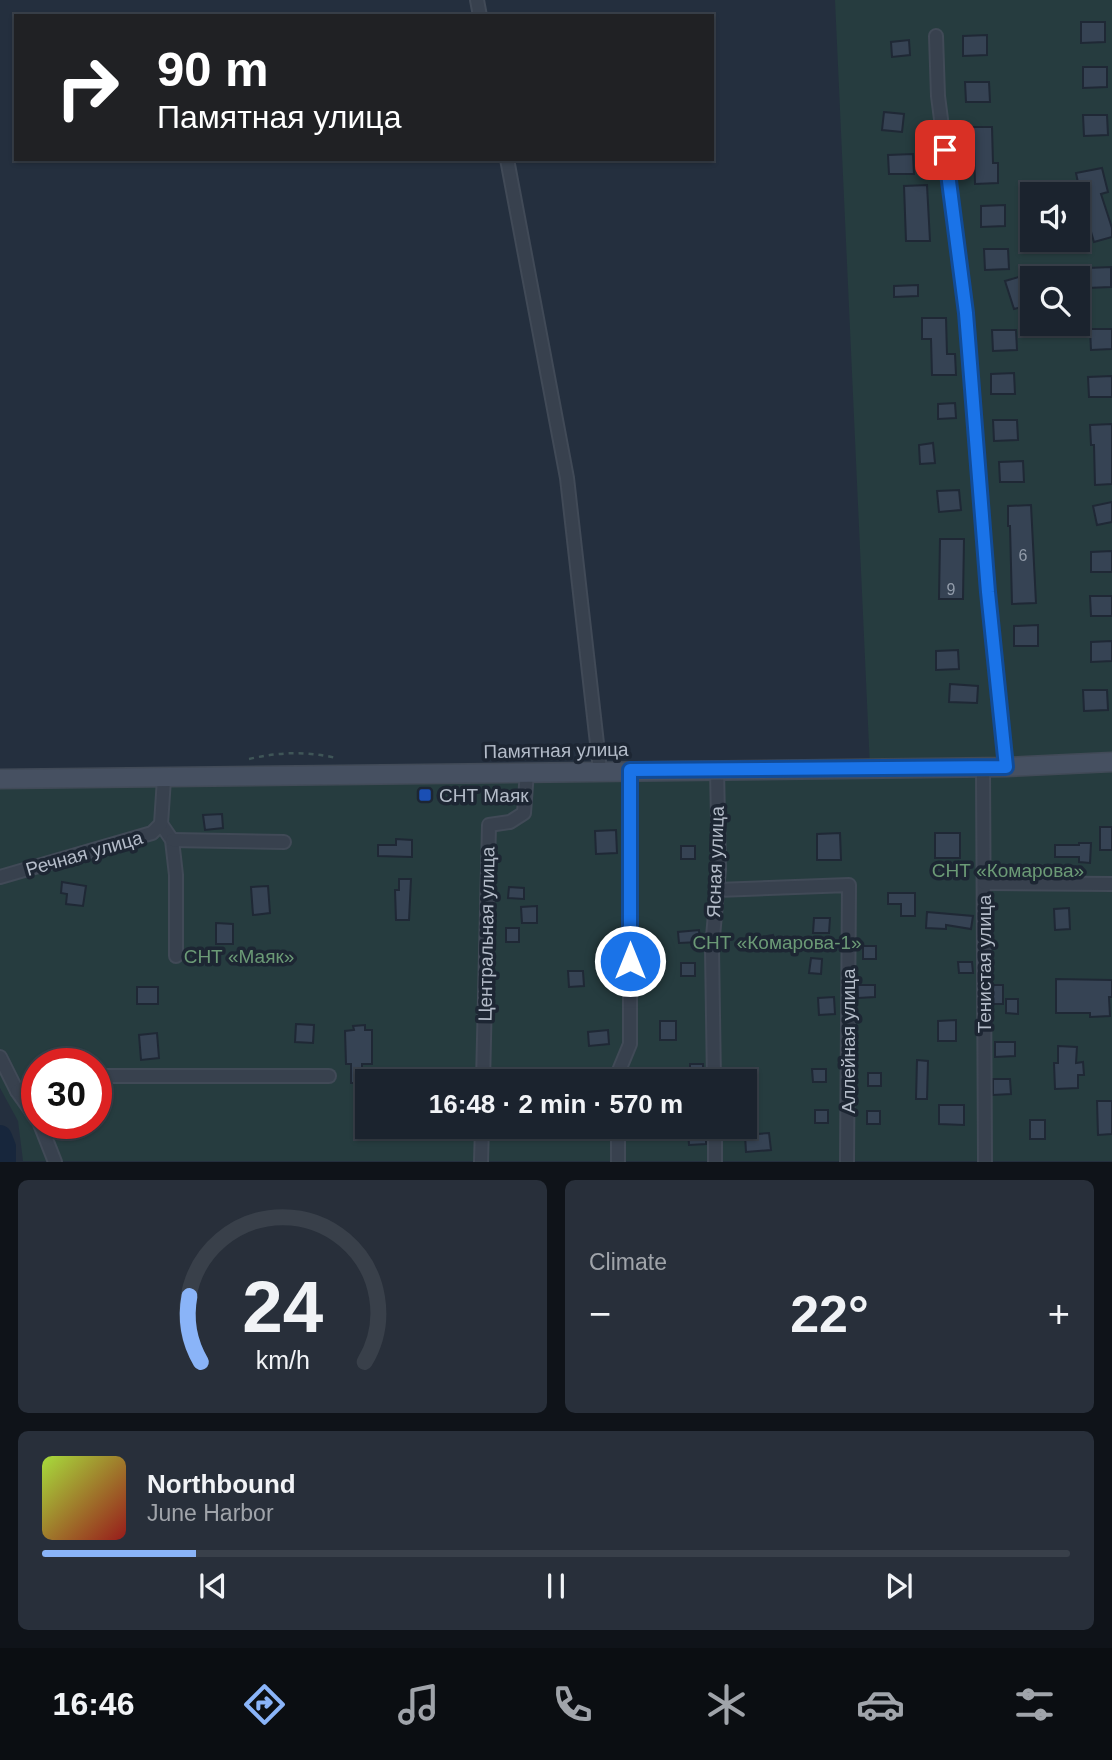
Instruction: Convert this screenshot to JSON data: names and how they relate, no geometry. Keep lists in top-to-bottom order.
{
  "streets": {
    "street": [
      "Памятная улица",
      "Речная улица",
      "Ясная улица",
      "Центральная улица",
      "Тенистая улица",
      "Аллейная улица"
    ]
  },
  "crossings": [
    ["Памятная улица", "Речная улица"],
    ["Памятная улица", "Ясная улица"],
    ["Памятная улица", "Центральная улица"],
    ["Памятная улица", "Тенистая улица"],
    ["Ясная улица", "Аллейная улица"]
  ],
  "parks": ["СНТ «Комарова»", "СНТ «Комарова-1»", "СНТ «Маяк»"],
  "places": {
    "transit": ["СНТ Маяк"]
  },
  "house_numbers": ["6", "9"],
  "page": {
    "turn": ["90 m", "Памятная улица"],
    "limit": "30",
    "trip": "16:48 · 2 min · 570 m",
    "tile": "Climate",
    "heat": ["−", "22°", "+"],
    "song": ["Northbound", "June Harbor"],
    "tabs": "16:46",
    "gauge": ["24", "km/h"]
  }
}
